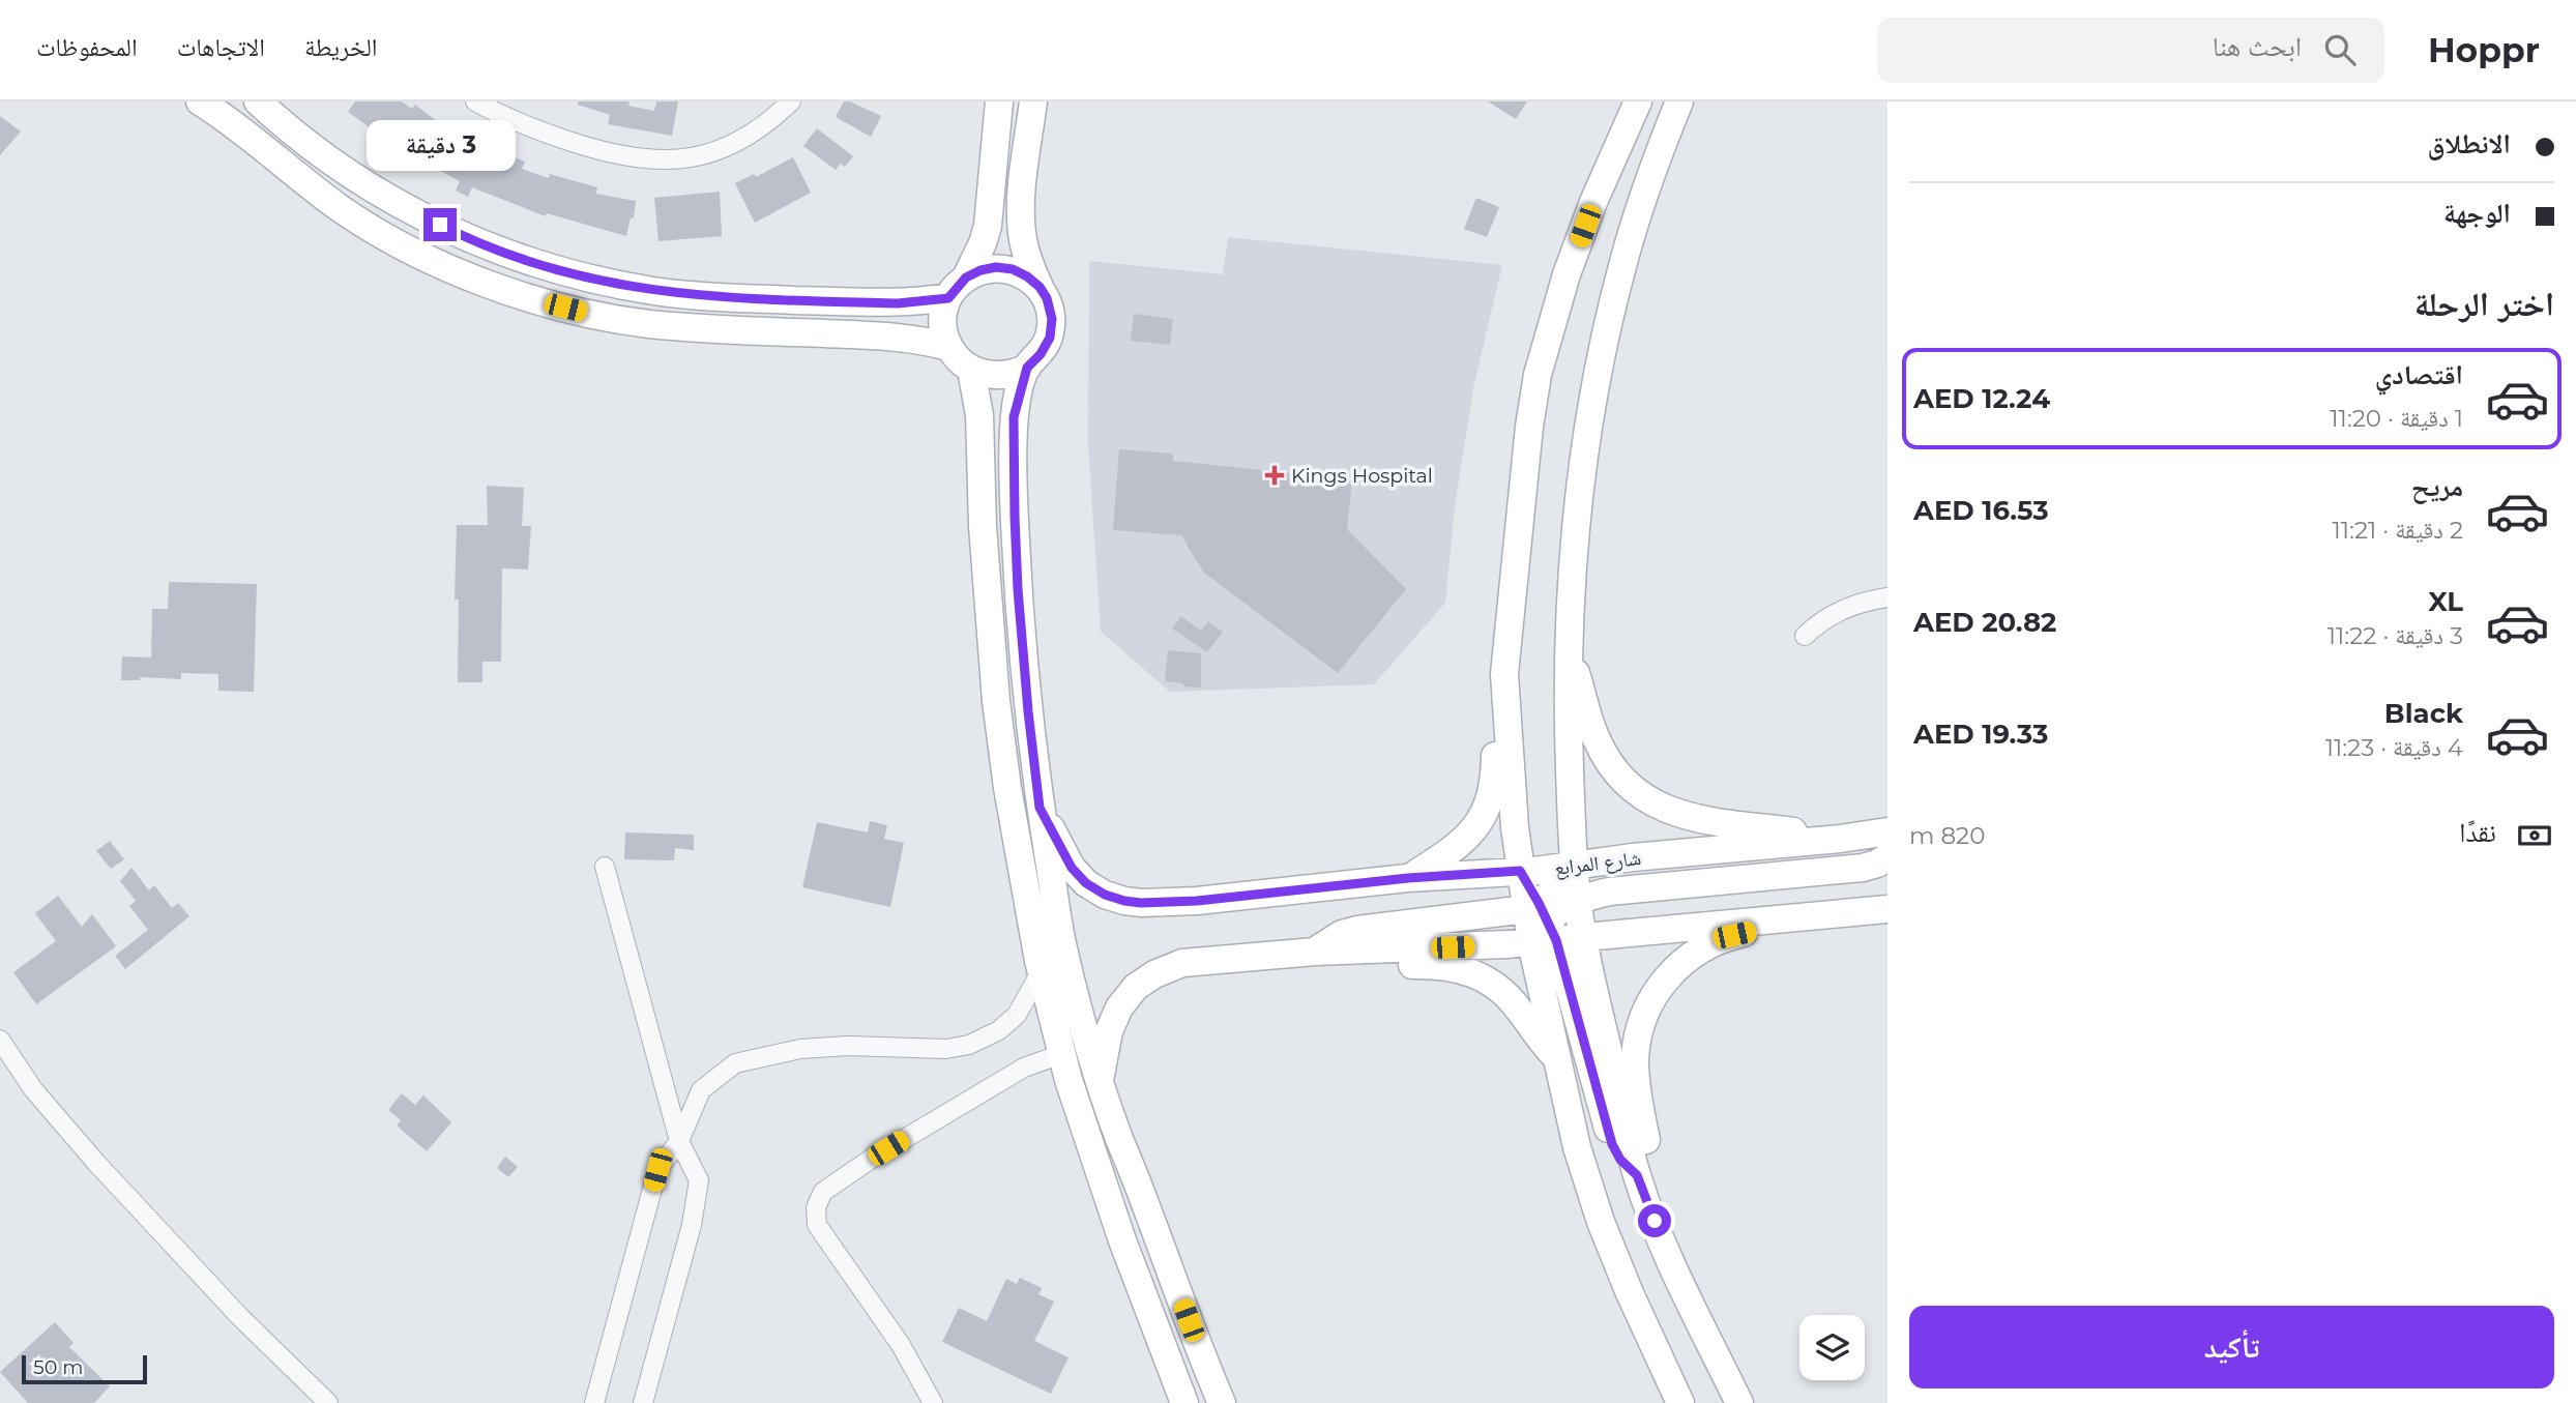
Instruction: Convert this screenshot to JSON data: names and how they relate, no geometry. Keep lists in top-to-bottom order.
{
  "streets": {
    "street": ["شارع المرابع"]
  },
  "places": {
    "health": ["Kings Hospital"]
  },
  "scale_bar": "50 m",
  "page": {
    "header": "Hoppr",
    "search": "ابحث هنا",
    "nav": ["الخريطة", "الاتجاهات", "المحفوظات"],
    "banner": ["الانطلاق", "الوجهة"],
    "bubble": "3 دقيقة",
    "heading": "اختر الرحلة",
    "list": [
      {
        "name": "اقتصادي",
        "note": "1 دقيقة · 11:20",
        "value": "AED 12.24"
      },
      {
        "name": "مريح",
        "note": "2 دقيقة · 11:21",
        "value": "AED 16.53"
      },
      {
        "name": "XL",
        "note": "3 دقيقة · 11:22",
        "value": "AED 20.82"
      },
      {
        "name": "Black",
        "note": "4 دقيقة · 11:23",
        "value": "AED 19.33"
      }
    ],
    "pay": ["نقدًا", "820 m"],
    "buttons": "تأكيد",
    "scale": "50 m"
  }
}
